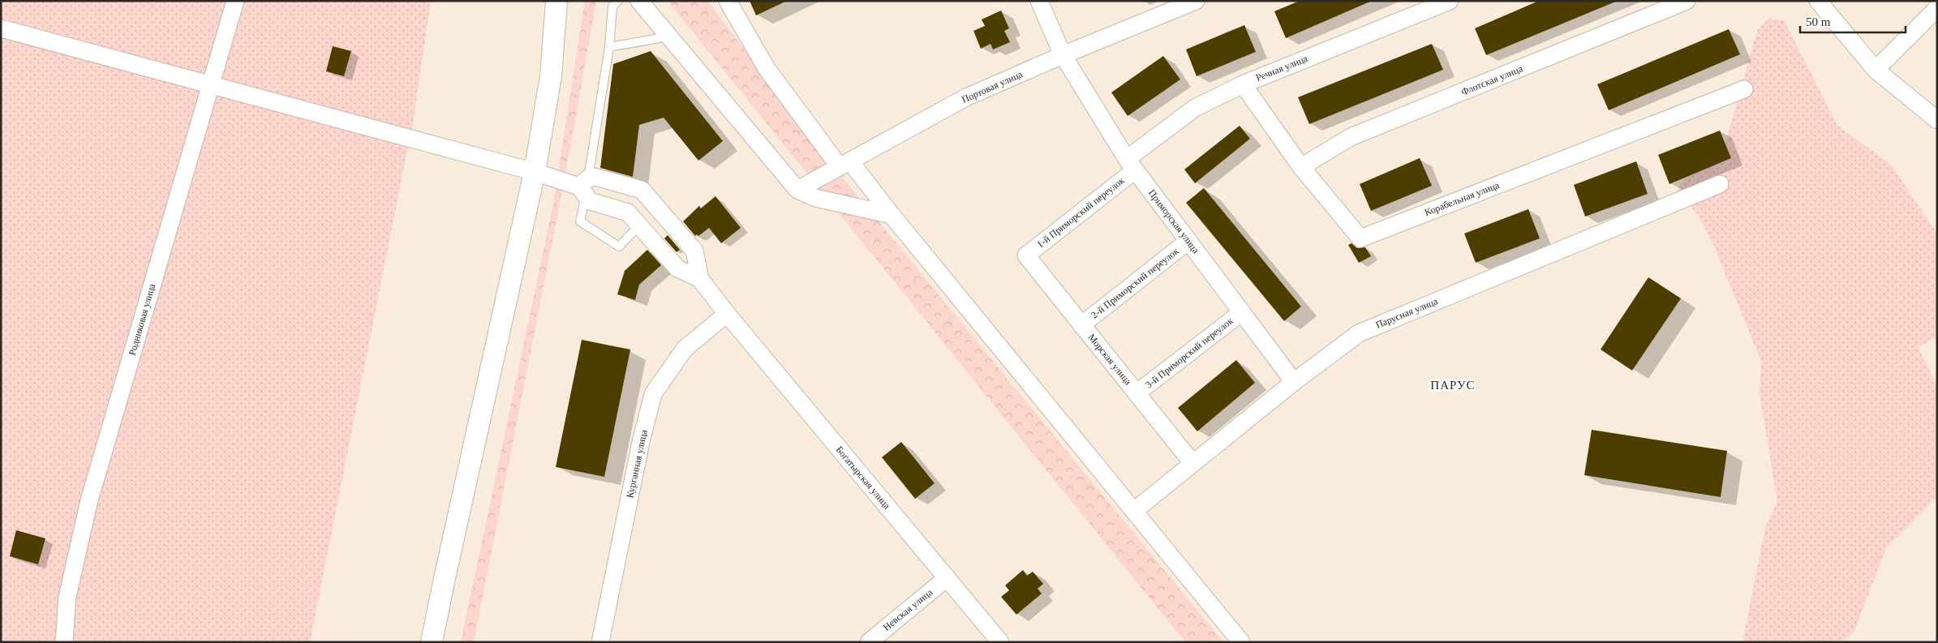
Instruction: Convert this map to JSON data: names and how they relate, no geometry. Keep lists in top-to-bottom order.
{
  "streets": {
    "street": [
      "Речная улица",
      "Флотская улица",
      "Портовая улица",
      "Корабельная улица",
      "1-й Приморский переулок",
      "Приморская улица",
      "2-й Приморский переулок",
      "Парусная улица",
      "Родниковая улица",
      "3-й Приморский переулок",
      "Морская улица",
      "Курганная улица",
      "Богатырская улица",
      "Невская улица"
    ]
  },
  "crossings": [
    ["Речная улица", "Корабельная улица"],
    ["Речная улица", "1-й Приморский переулок"],
    ["Речная улица", "Приморская улица"],
    ["Флотская улица", "Корабельная улица"],
    ["Портовая улица", "Приморская улица"],
    ["1-й Приморский переулок", "Приморская улица"],
    ["1-й Приморский переулок", "Морская улица"],
    ["Приморская улица", "2-й Приморский переулок"],
    ["Приморская улица", "Парусная улица"],
    ["Приморская улица", "3-й Приморский переулок"],
    ["2-й Приморский переулок", "Морская улица"],
    ["Парусная улица", "Морская улица"],
    ["3-й Приморский переулок", "Морская улица"],
    ["Курганная улица", "Богатырская улица"],
    ["Богатырская улица", "Невская улица"]
  ],
  "districts": ["ПАРУС"],
  "scale_bar": "50 m"
}
